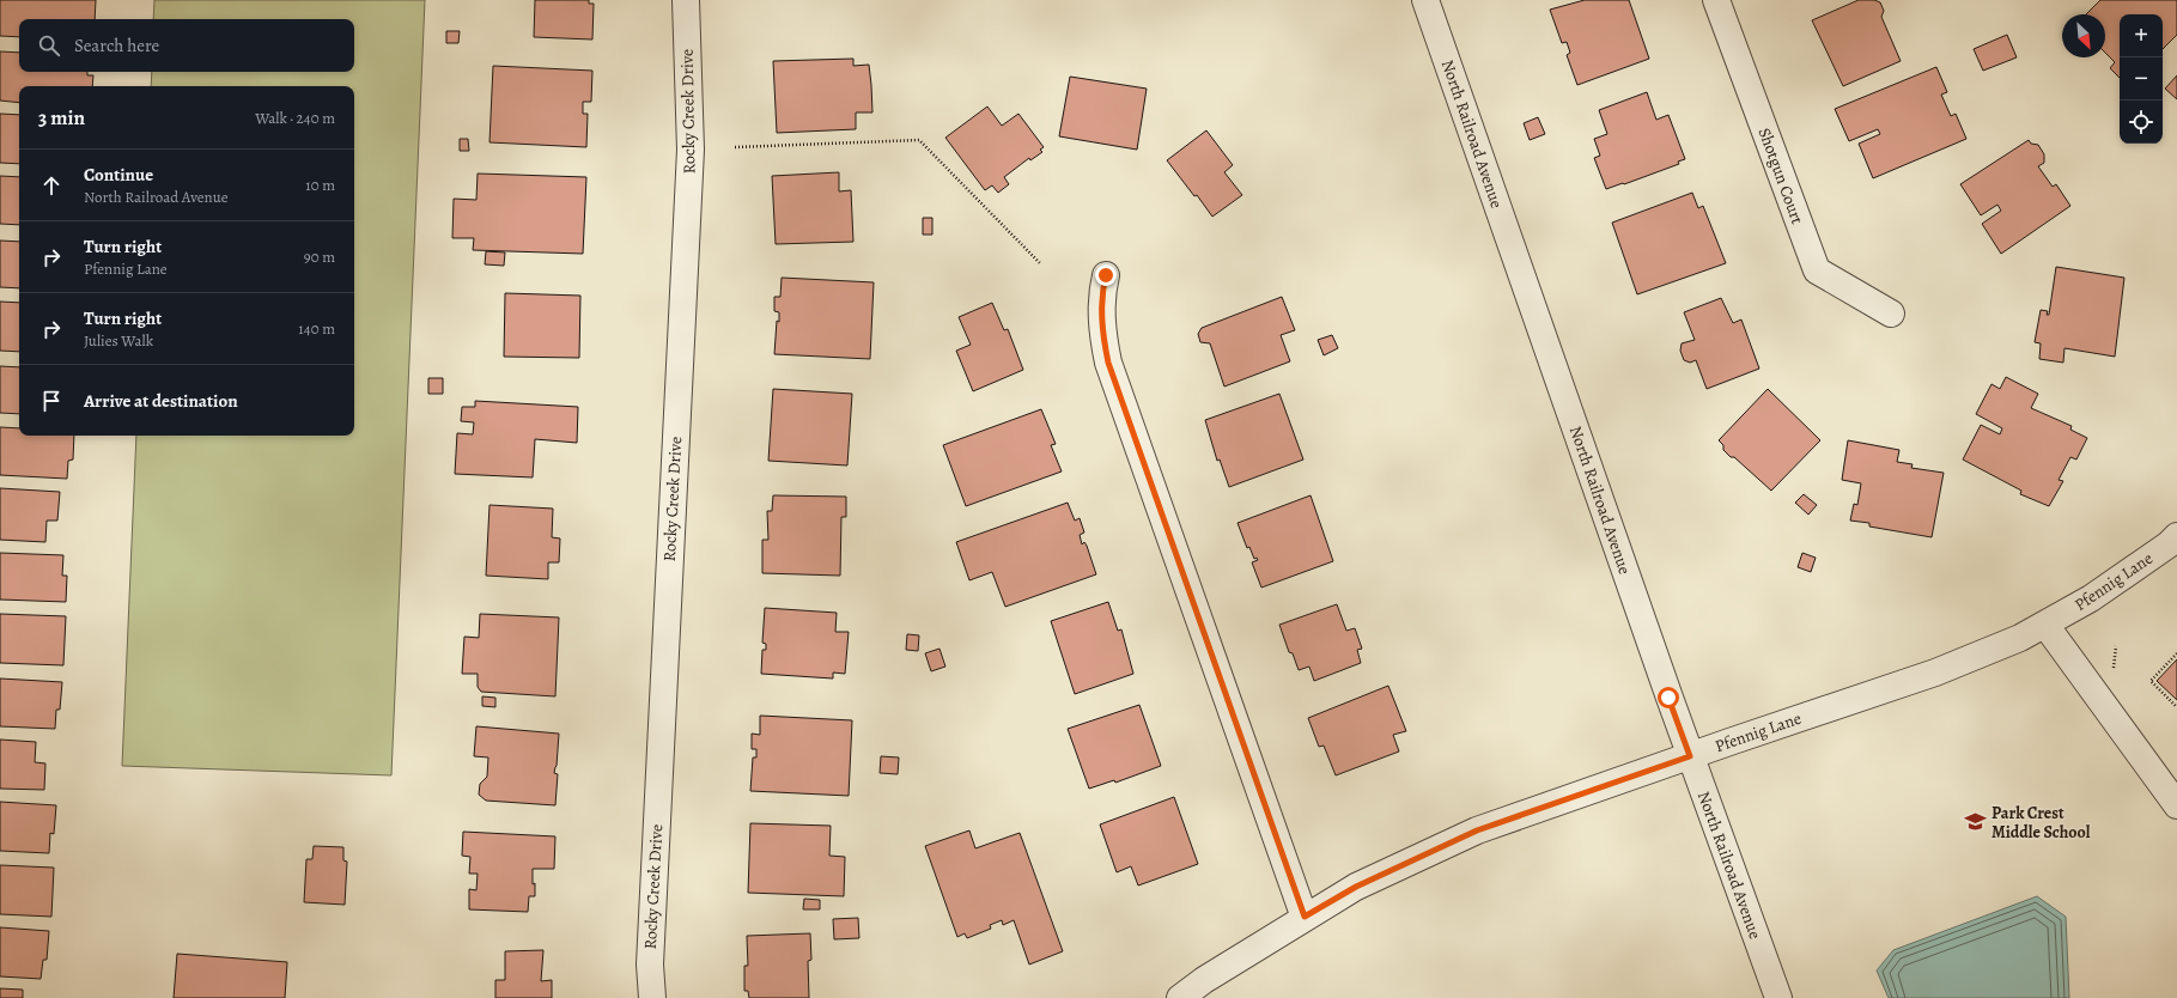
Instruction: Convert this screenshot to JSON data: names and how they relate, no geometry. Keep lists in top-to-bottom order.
{
  "streets": {
    "street": [
      "Rocky Creek Drive",
      "North Railroad Avenue",
      "Shotgun Court",
      "Pfennig Lane"
    ]
  },
  "crossings": [
    ["North Railroad Avenue", "Pfennig Lane"]
  ],
  "places": {
    "school or university": ["Park Crest Middle School"]
  },
  "north": "bottom right",
  "page": {
    "map_buttons": ["+", "−"],
    "search": "Search here",
    "heading": ["3 min", "Walk · 240 m"],
    "list": [
      ["Continue", "North Railroad Avenue", "10 m"],
      ["Turn right", "Pfennig Lane", "90 m"],
      ["Turn right", "Julies Walk", "140 m"],
      "Arrive at destination"
    ]
  }
}
